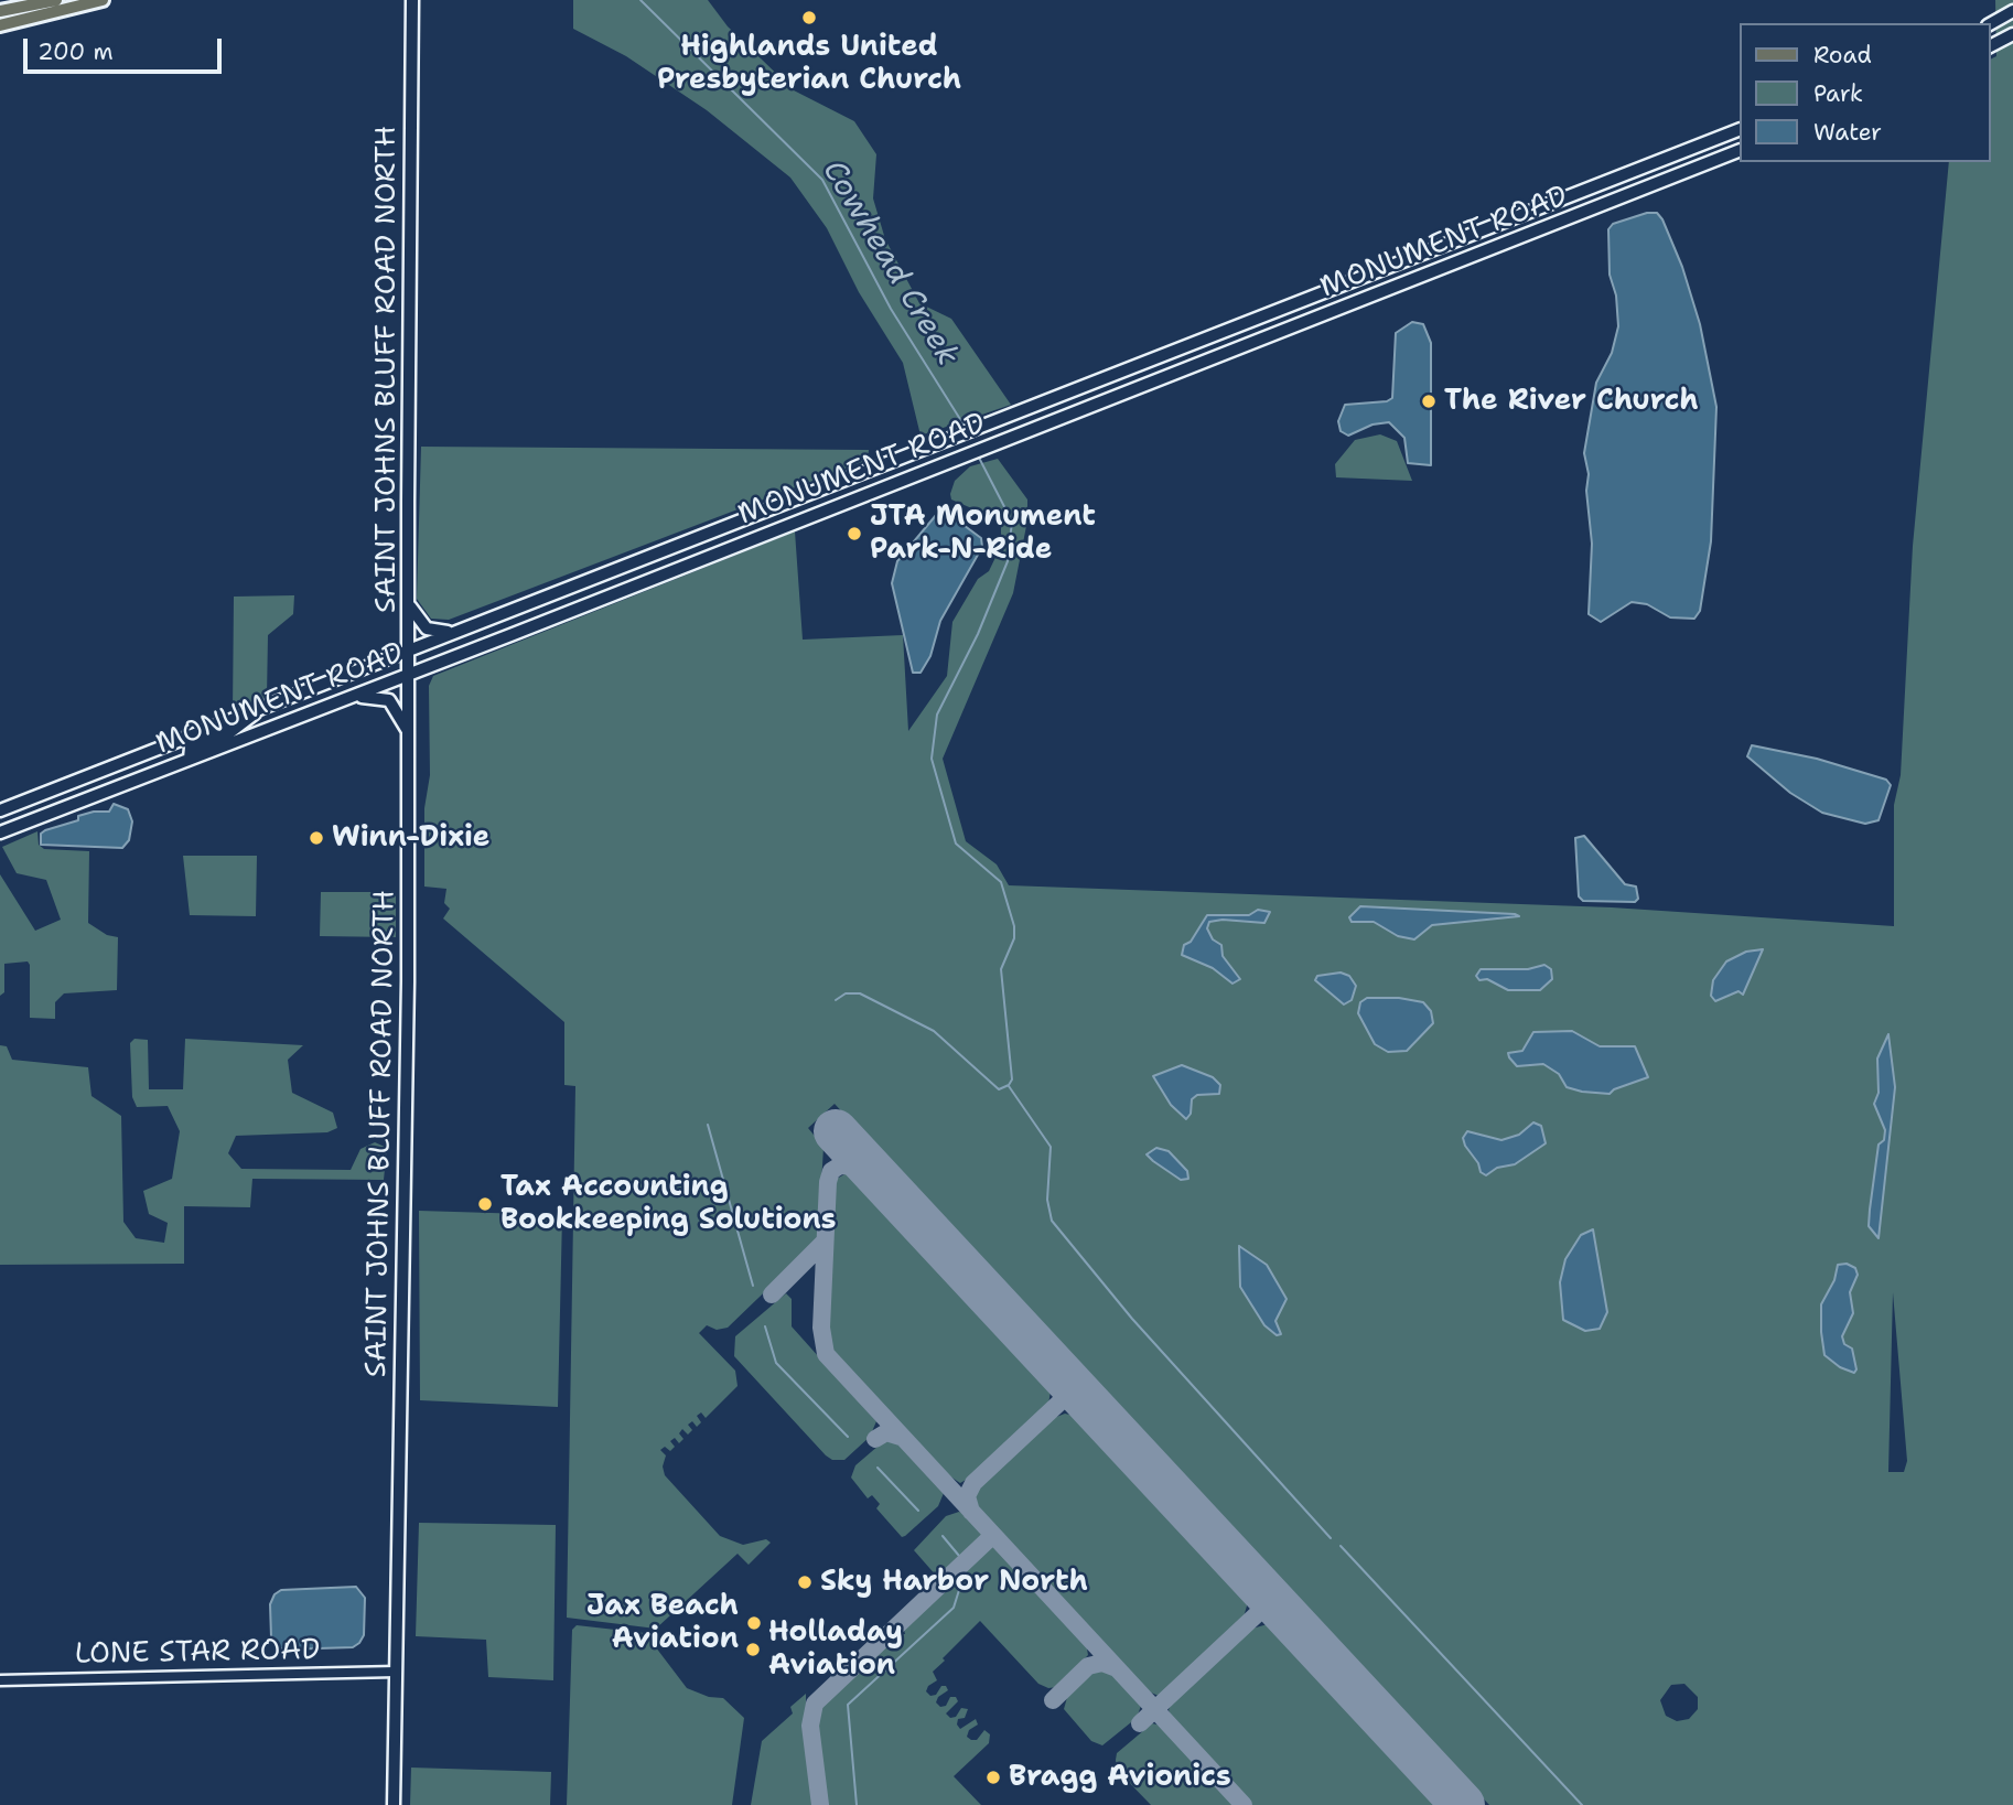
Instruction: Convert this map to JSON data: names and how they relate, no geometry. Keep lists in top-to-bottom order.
{
  "streets": {
    "main road": ["MONUMENT ROAD", "SAINT JOHNS BLUFF ROAD NORTH"],
    "street": ["LONE STAR ROAD"]
  },
  "crossings": [
    ["MONUMENT ROAD", "SAINT JOHNS BLUFF ROAD NORTH"],
    ["SAINT JOHNS BLUFF ROAD NORTH", "LONE STAR ROAD"]
  ],
  "water": ["Cowhead Creek"],
  "places": [
    "Highlands United Presbyterian Church",
    "The River Church",
    "JTA Monument Park-N-Ride",
    "Winn-Dixie",
    "Tax Accounting Bookkeeping Solutions",
    "Sky Harbor North",
    "Jax Beach Aviation",
    "Holladay Aviation",
    "Bragg Avionics"
  ],
  "legend": ["Road", "Park", "Water"],
  "scale_bar": "200 m"
}
